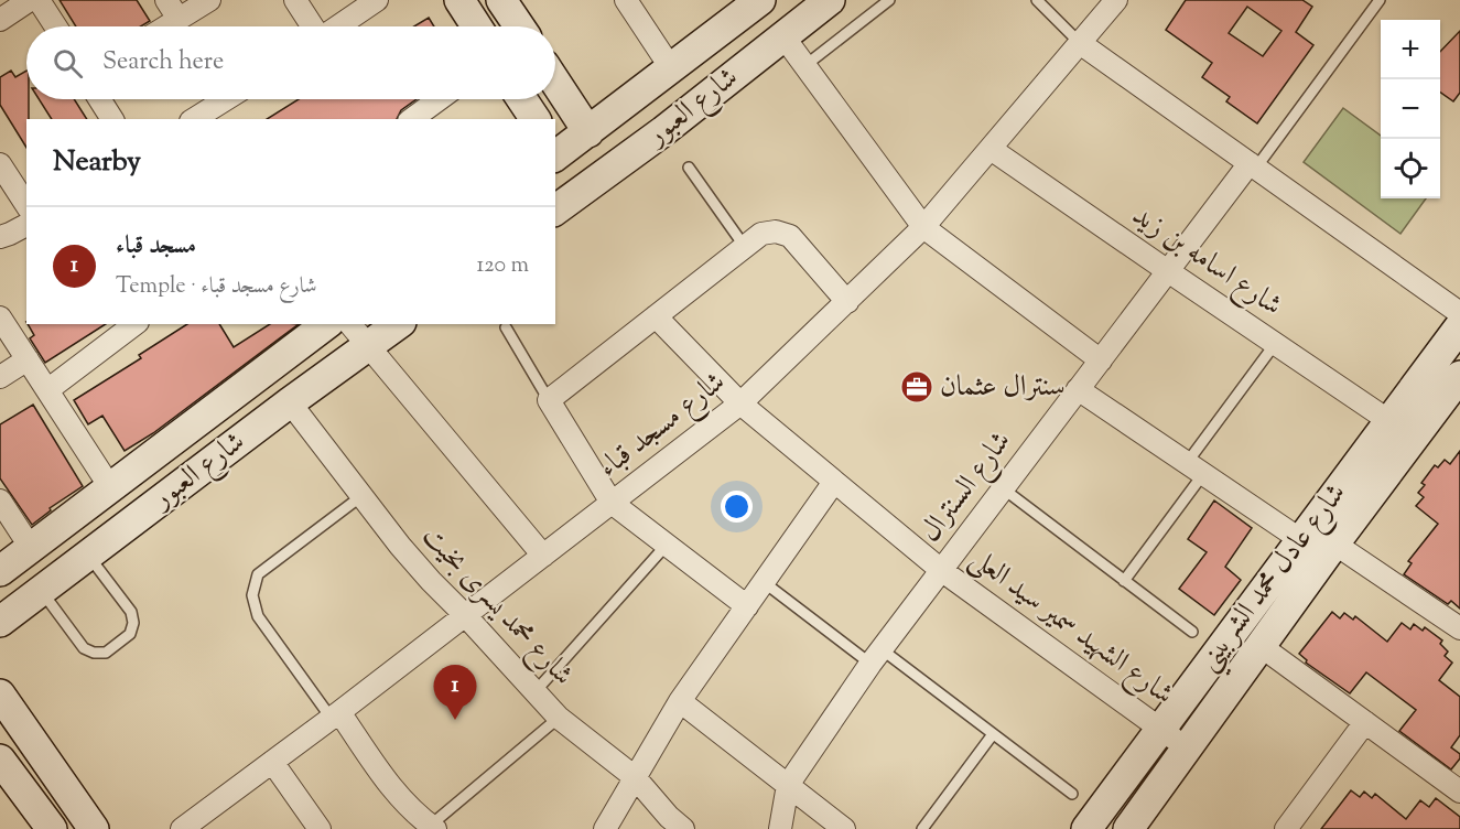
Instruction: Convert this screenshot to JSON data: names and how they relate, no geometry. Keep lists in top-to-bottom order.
{
  "streets": {
    "street": [
      "شارع العبور",
      "شارع اسامه بن زيد",
      "شارع مسجد قباء",
      "شارع السنترال",
      "شارع عادل محمد الشربيني",
      "شارع محمد يسرى بخيت",
      "شارع الشهيد سمير سيد العلى"
    ]
  },
  "crossings": [
    ["شارع العبور", "شارع محمد يسرى بخيت"],
    ["شارع اسامه بن زيد", "شارع مسجد قباء"],
    ["شارع اسامه بن زيد", "شارع السنترال"],
    ["شارع اسامه بن زيد", "شارع عادل محمد الشربيني"],
    ["شارع مسجد قباء", "شارع محمد يسرى بخيت"],
    ["شارع مسجد قباء", "شارع الشهيد سمير سيد العلى"],
    ["شارع السنترال", "شارع الشهيد سمير سيد العلى"],
    ["شارع عادل محمد الشربيني", "شارع الشهيد سمير سيد العلى"]
  ],
  "places": {
    "office": ["سنترال عثمان"]
  },
  "page": {
    "map_buttons": ["+", "−"],
    "search": "Search here",
    "heading": "Nearby",
    "list": [
      {
        "mark": "1",
        "name": "مسجد قباء",
        "note": "Temple · شارع مسجد قباء",
        "value": "120 m"
      }
    ],
    "pins": "1"
  }
}
